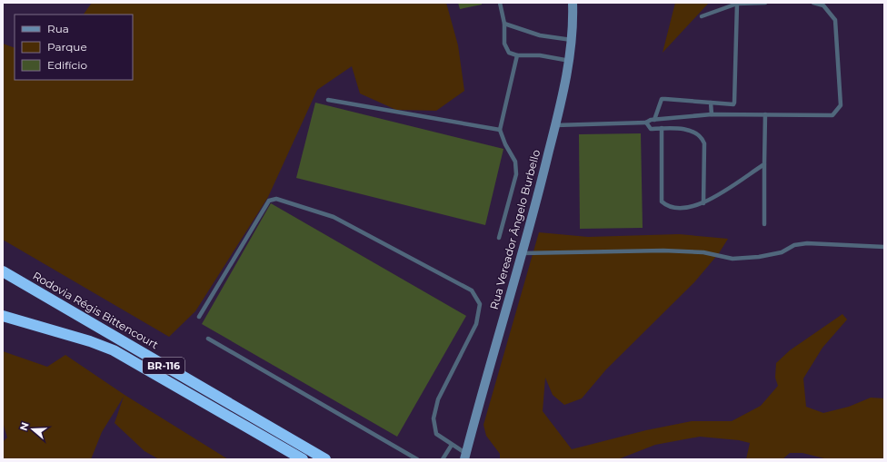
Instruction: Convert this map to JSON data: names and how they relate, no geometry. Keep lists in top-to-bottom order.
{
  "streets": {
    "highway": ["Rodovia Régis Bittencourt", "BR-116"],
    "main road": ["Rua Vereador Ângelo Burbello"]
  },
  "legend": ["Rua", "Parque", "Edifício"],
  "north": "left"
}
